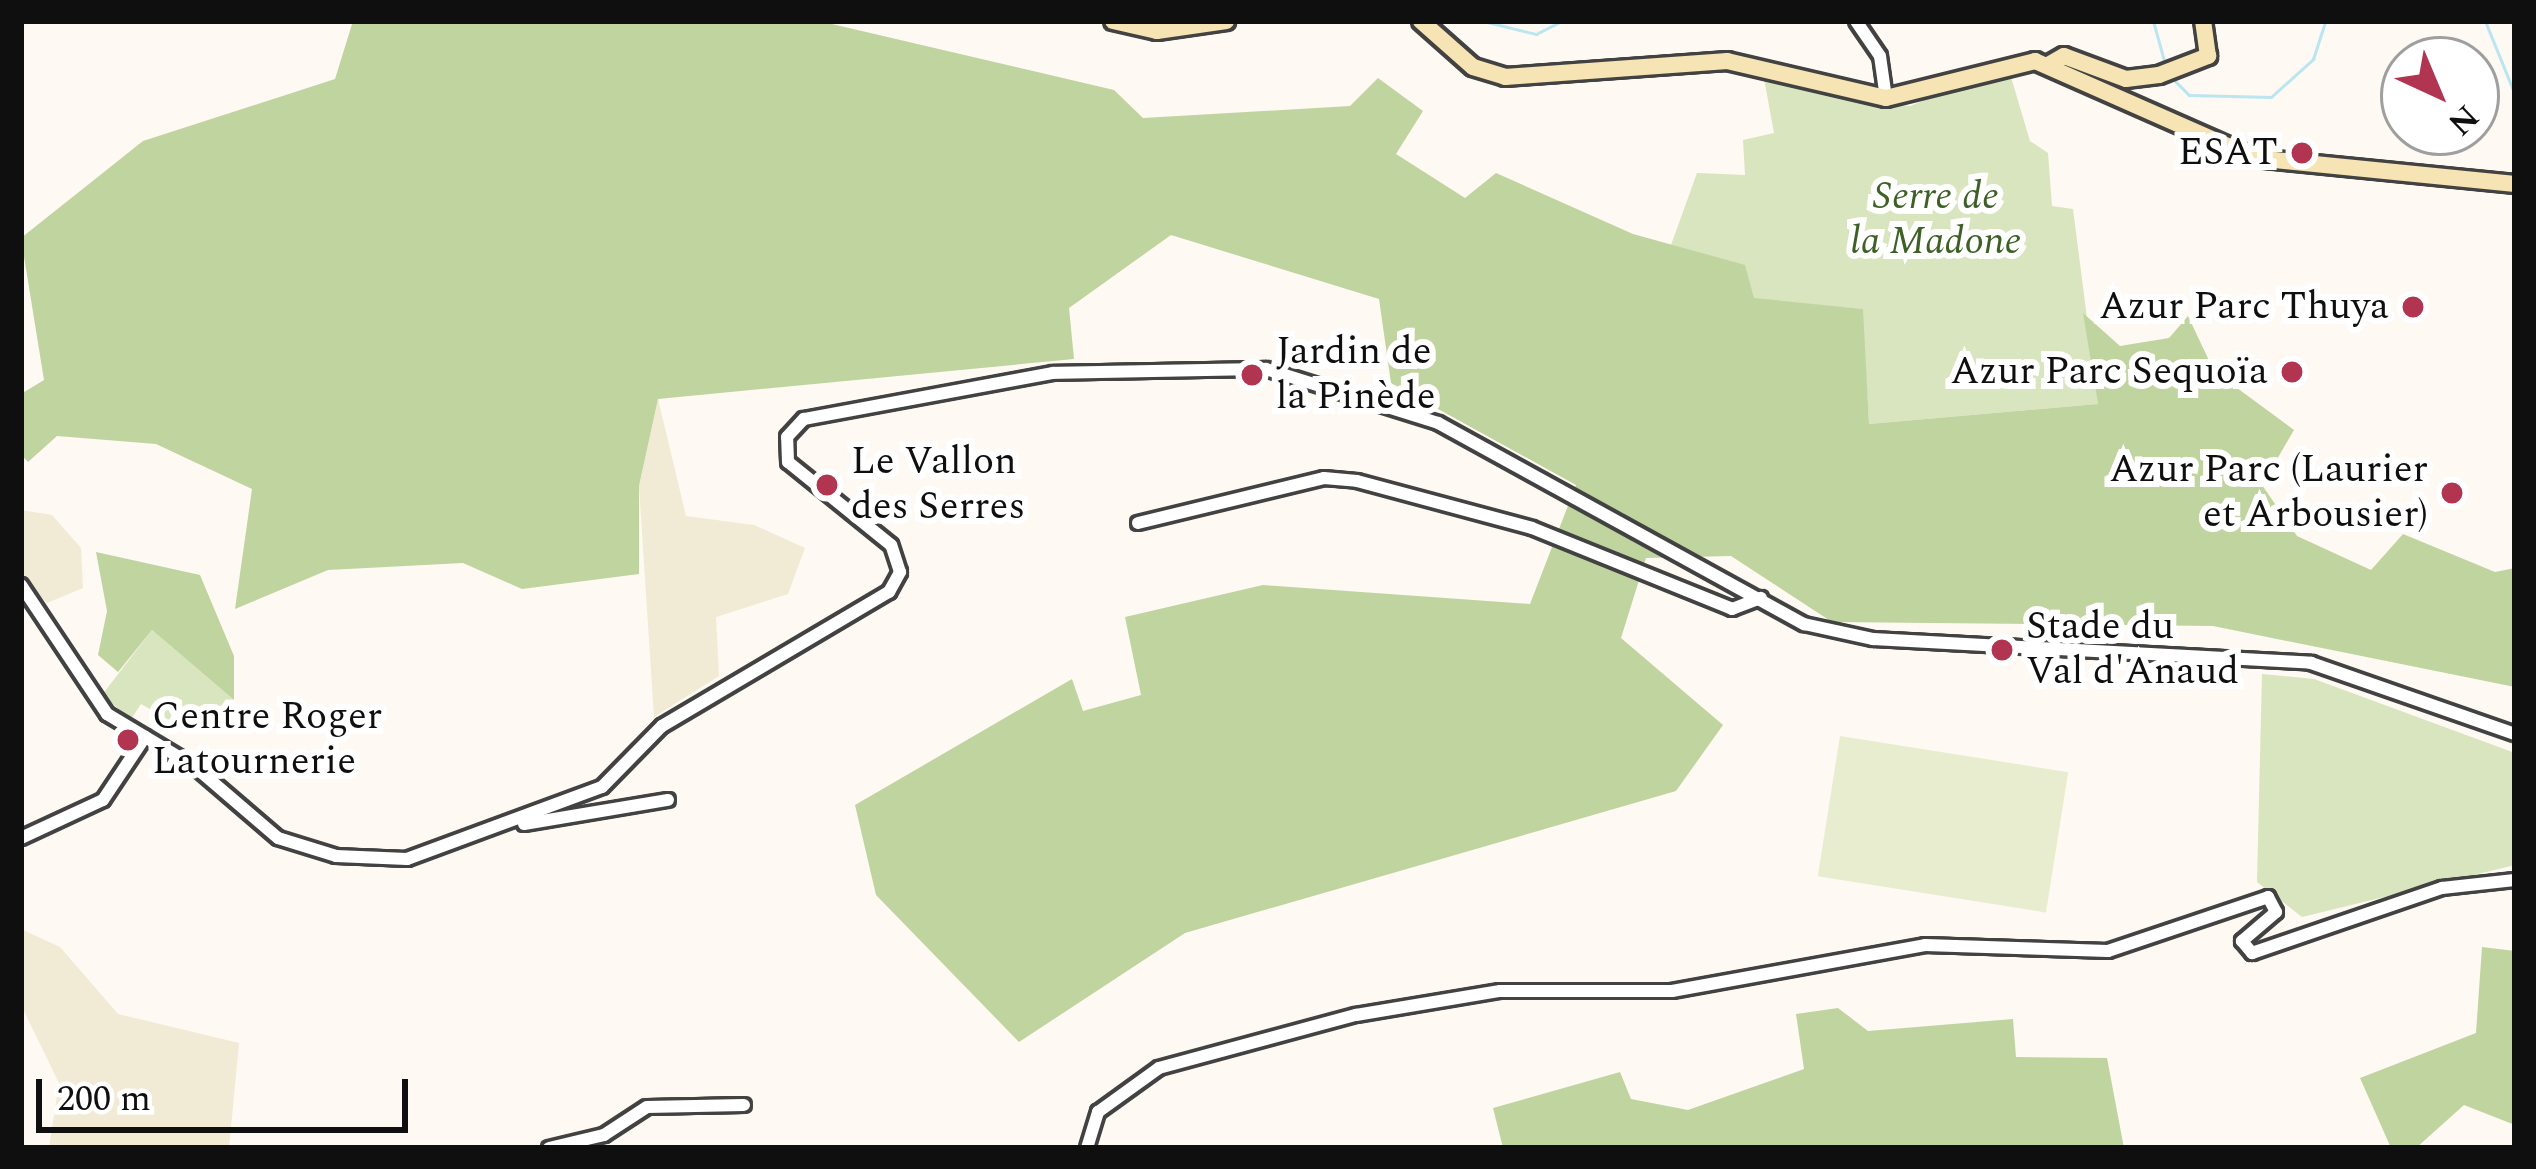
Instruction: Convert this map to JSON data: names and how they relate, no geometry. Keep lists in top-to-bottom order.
{
  "parks": ["Serre de la Madone"],
  "places": [
    "ESAT",
    "Azur Parc Thuya",
    "Azur Parc Sequoïa",
    "Jardin de la Pinède",
    "Le Vallon des Serres",
    "Azur Parc (Laurier et Arbousier)",
    "Stade du Val d'Anaud",
    "Centre Roger Latournerie"
  ],
  "scale_bar": "200 m",
  "north": "bottom right"
}
